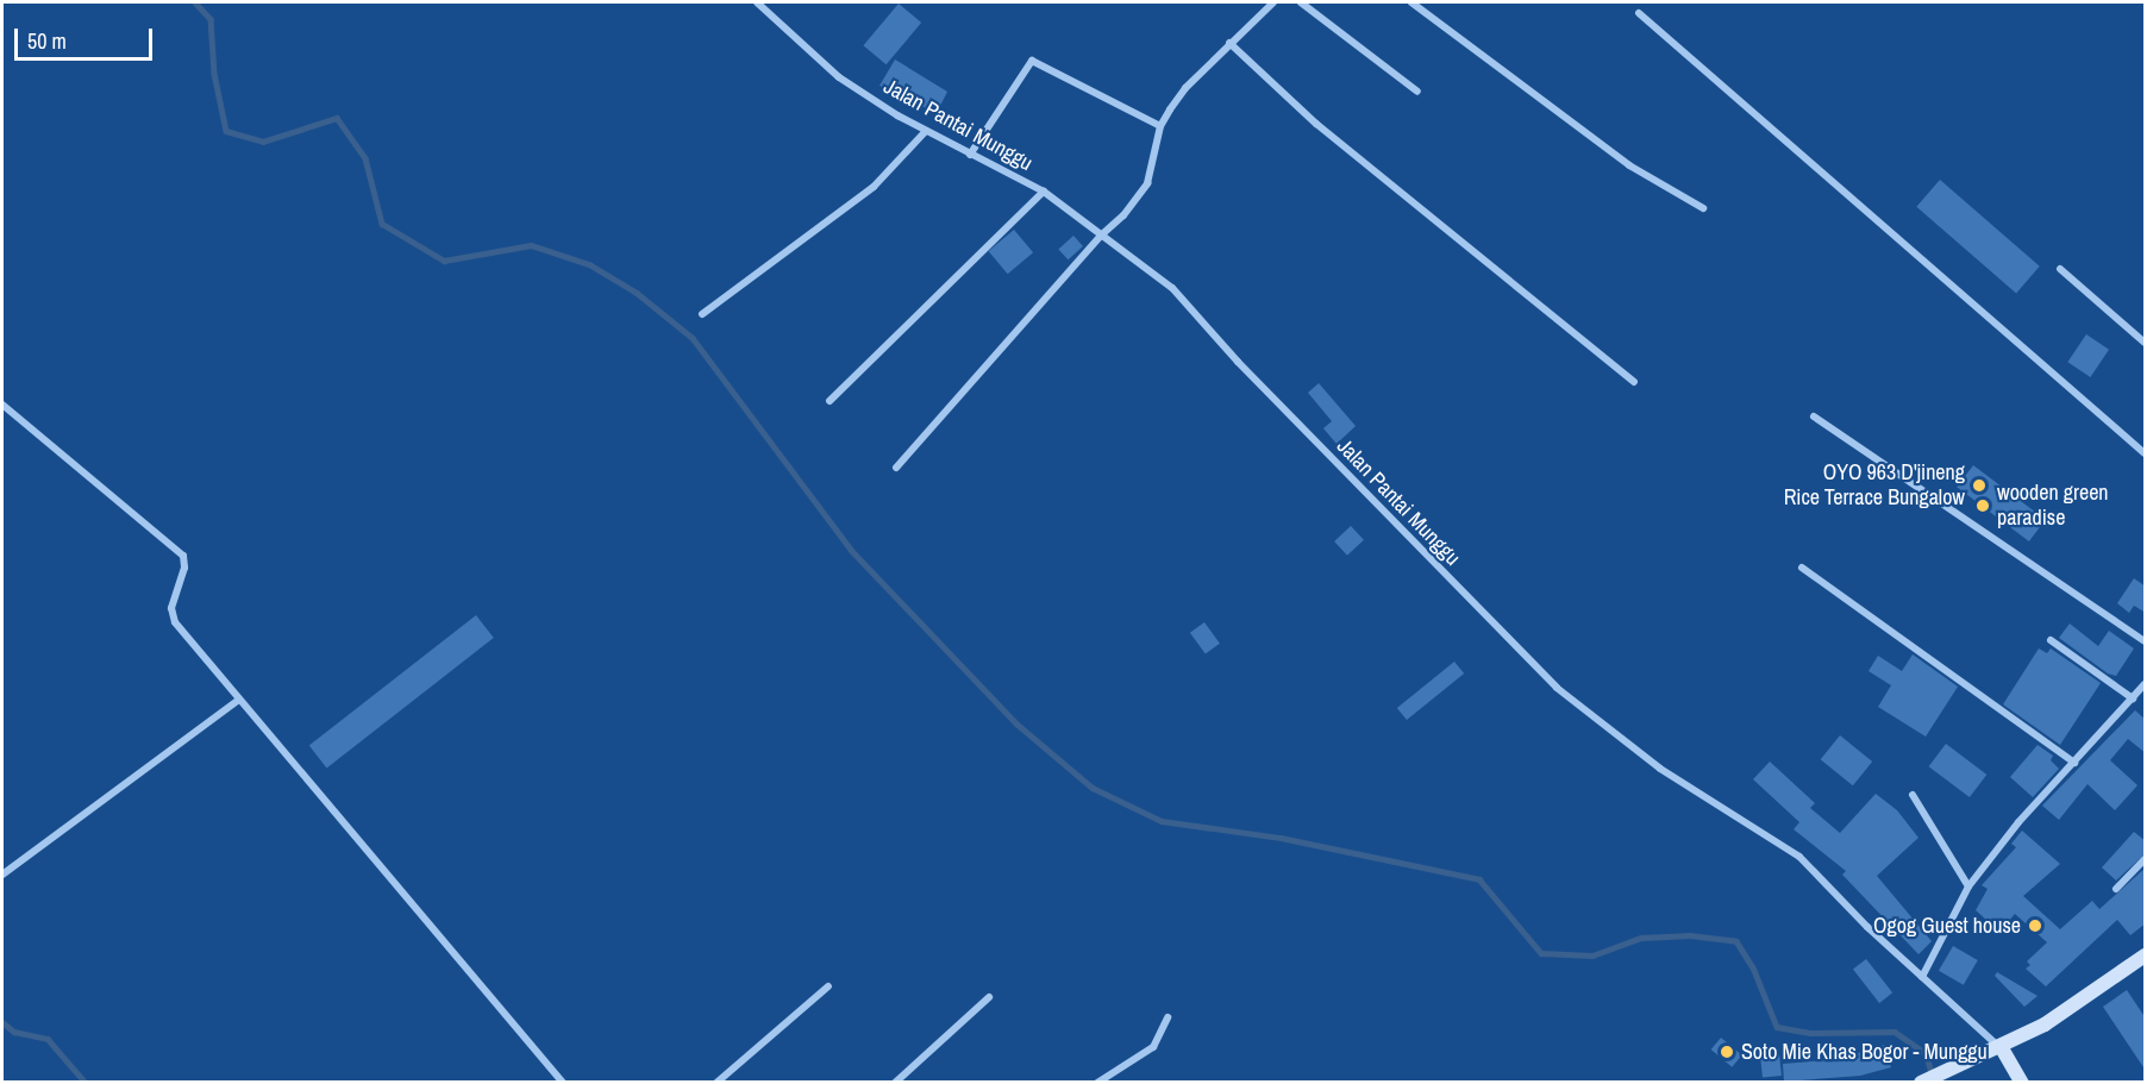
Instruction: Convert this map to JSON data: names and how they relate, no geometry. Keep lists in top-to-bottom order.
{
  "streets": {
    "street": ["Jalan Pantai Munggu"]
  },
  "places": [
    "OYO 963 D'jineng Rice Terrace Bungalow",
    "wooden green paradise",
    "Ogog Guest house",
    "Soto Mie Khas Bogor - Munggu"
  ],
  "scale_bar": "50 m"
}
